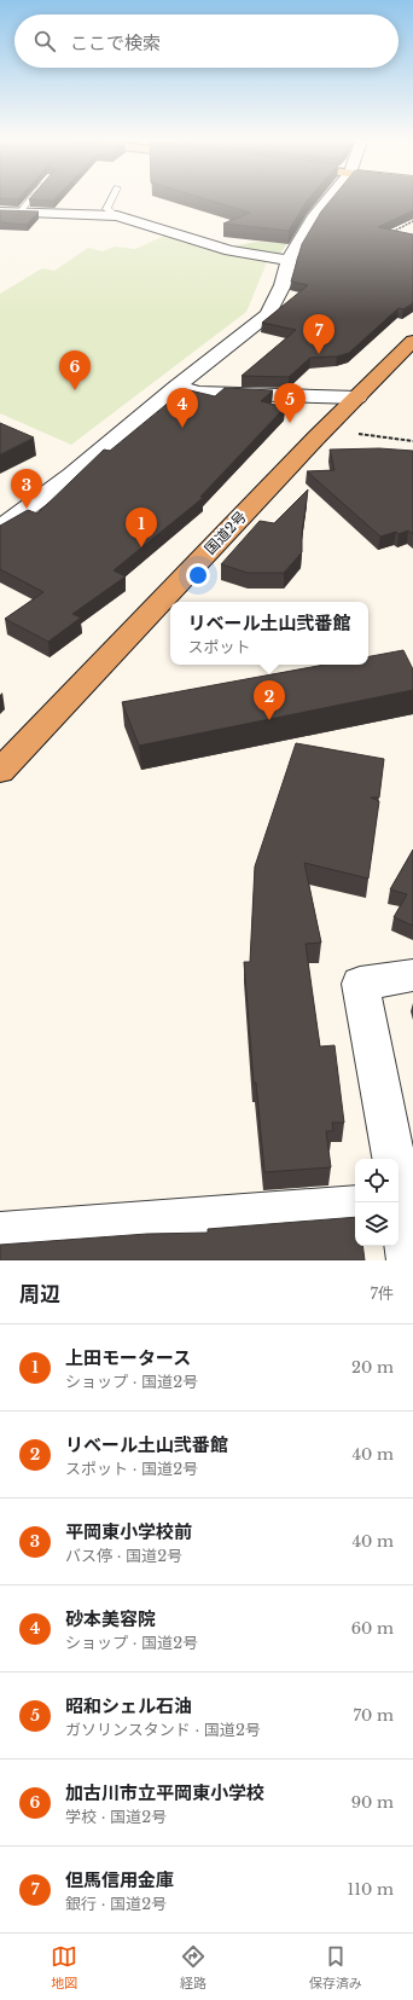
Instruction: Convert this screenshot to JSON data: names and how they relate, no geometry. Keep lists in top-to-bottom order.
{
  "streets": {
    "highway": ["国道2号"]
  },
  "page": {
    "search": "ここで検索",
    "pins": [
      "7",
      "6",
      "5",
      "4",
      "3",
      "1",
      "2"
    ],
    "popup": ["リベール土山弐番館", "スポット"],
    "heading": ["周辺", "7件"],
    "list": [
      {
        "mark": "1",
        "name": "上田モータース",
        "note": "ショップ · 国道2号",
        "value": "20 m"
      },
      {
        "mark": "2",
        "name": "リベール土山弐番館",
        "note": "スポット · 国道2号",
        "value": "40 m"
      },
      {
        "mark": "3",
        "name": "平岡東小学校前",
        "note": "バス停 · 国道2号",
        "value": "40 m"
      },
      {
        "mark": "4",
        "name": "砂本美容院",
        "note": "ショップ · 国道2号",
        "value": "60 m"
      },
      {
        "mark": "5",
        "name": "昭和シェル石油",
        "note": "ガソリンスタンド · 国道2号",
        "value": "70 m"
      },
      {
        "mark": "6",
        "name": "加古川市立平岡東小学校",
        "note": "学校 · 国道2号",
        "value": "90 m"
      },
      {
        "mark": "7",
        "name": "但馬信用金庫",
        "note": "銀行 · 国道2号",
        "value": "110 m"
      }
    ],
    "nav": ["地図", "経路", "保存済み"]
  }
}
